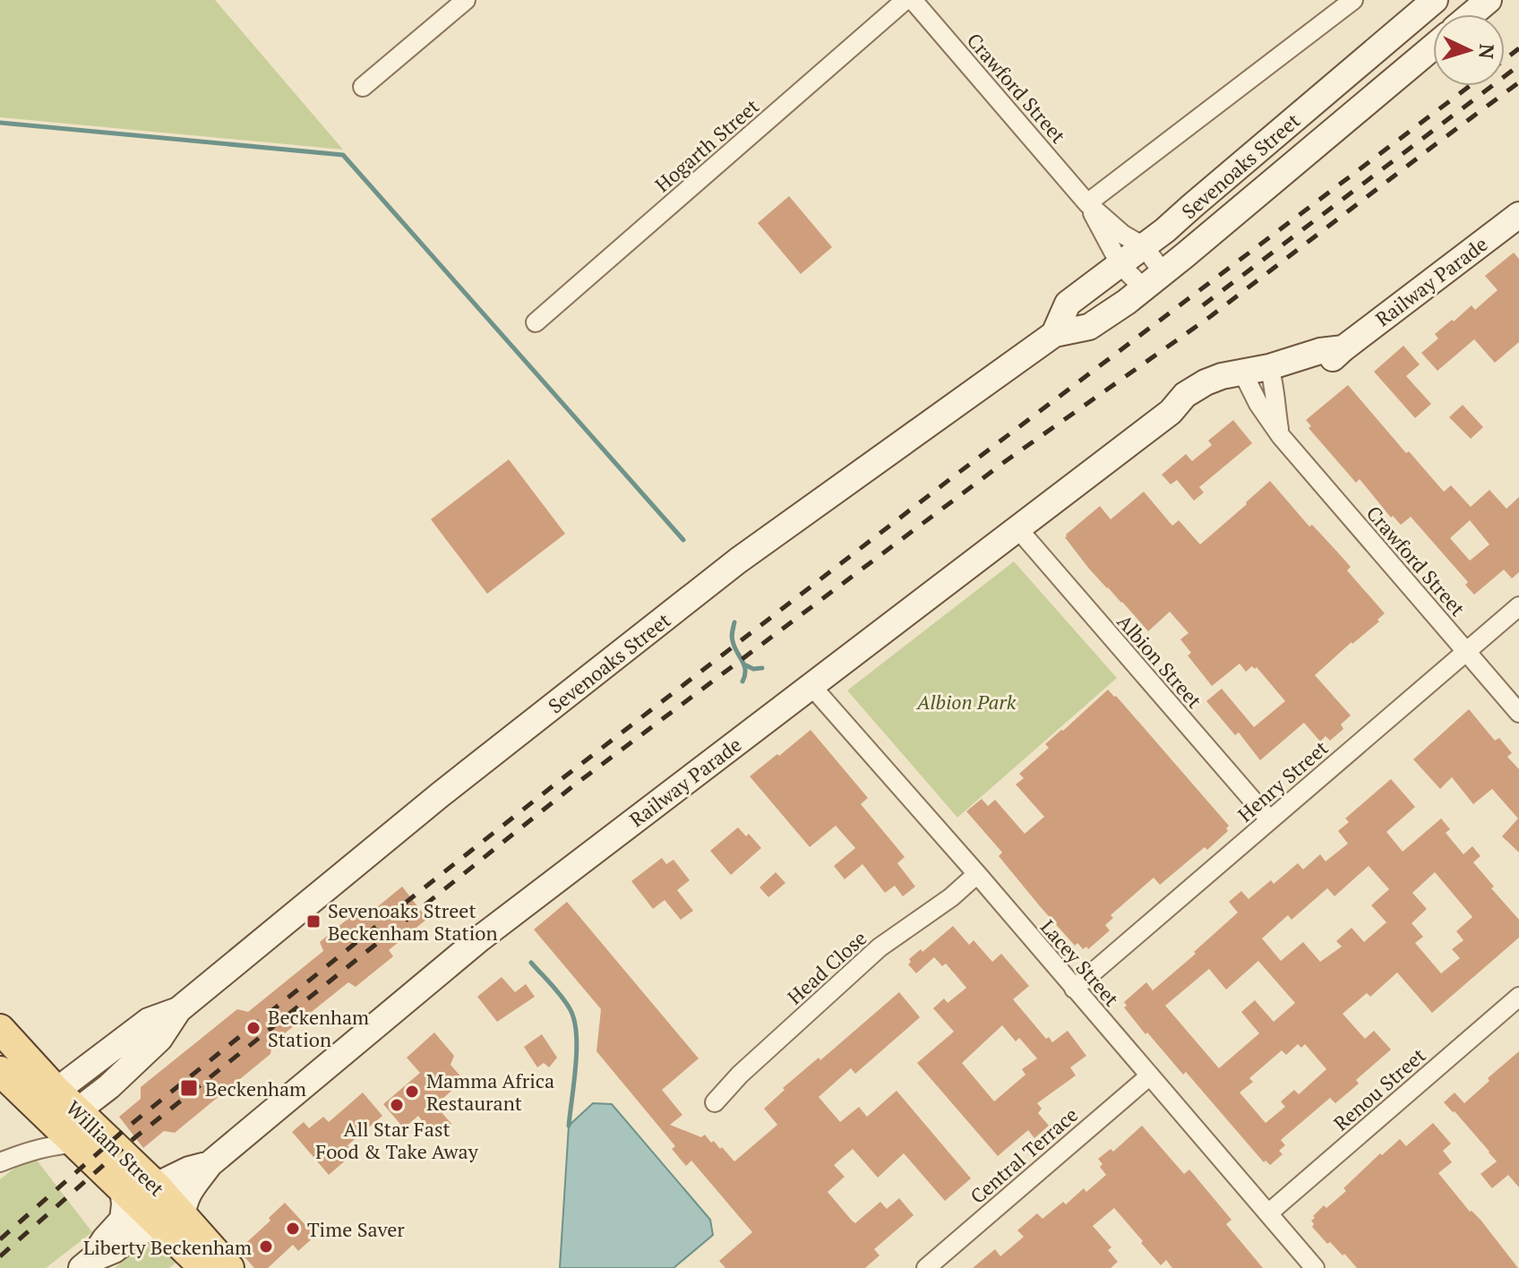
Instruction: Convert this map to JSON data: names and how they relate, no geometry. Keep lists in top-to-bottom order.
{
  "streets": {
    "main road": ["Sevenoaks Street", "Railway Parade", "William Street"],
    "street": [
      "Crawford Street",
      "Hogarth Street",
      "Albion Street",
      "Henry Street",
      "Lacey Street",
      "Head Close",
      "Renou Street",
      "Central Terrace"
    ]
  },
  "crossings": [
    ["Crawford Street", "Sevenoaks Street"],
    ["Crawford Street", "Railway Parade"],
    ["Crawford Street", "Henry Street"],
    ["Sevenoaks Street", "William Street"],
    ["Railway Parade", "Albion Street"],
    ["Railway Parade", "Lacey Street"],
    ["Railway Parade", "William Street"],
    ["Albion Street", "Henry Street"],
    ["Henry Street", "Lacey Street"],
    ["Lacey Street", "Head Close"],
    ["Lacey Street", "Renou Street"],
    ["Lacey Street", "Central Terrace"]
  ],
  "parks": ["Albion Park"],
  "places": {
    "transit": ["Sevenoaks Street Beckenham Station", "Beckenham"],
    "other": [
      "Beckenham Station",
      "Mamma Africa Restaurant",
      "All Star Fast Food & Take Away",
      "Time Saver",
      "Liberty Beckenham"
    ]
  },
  "north": "right"
}
